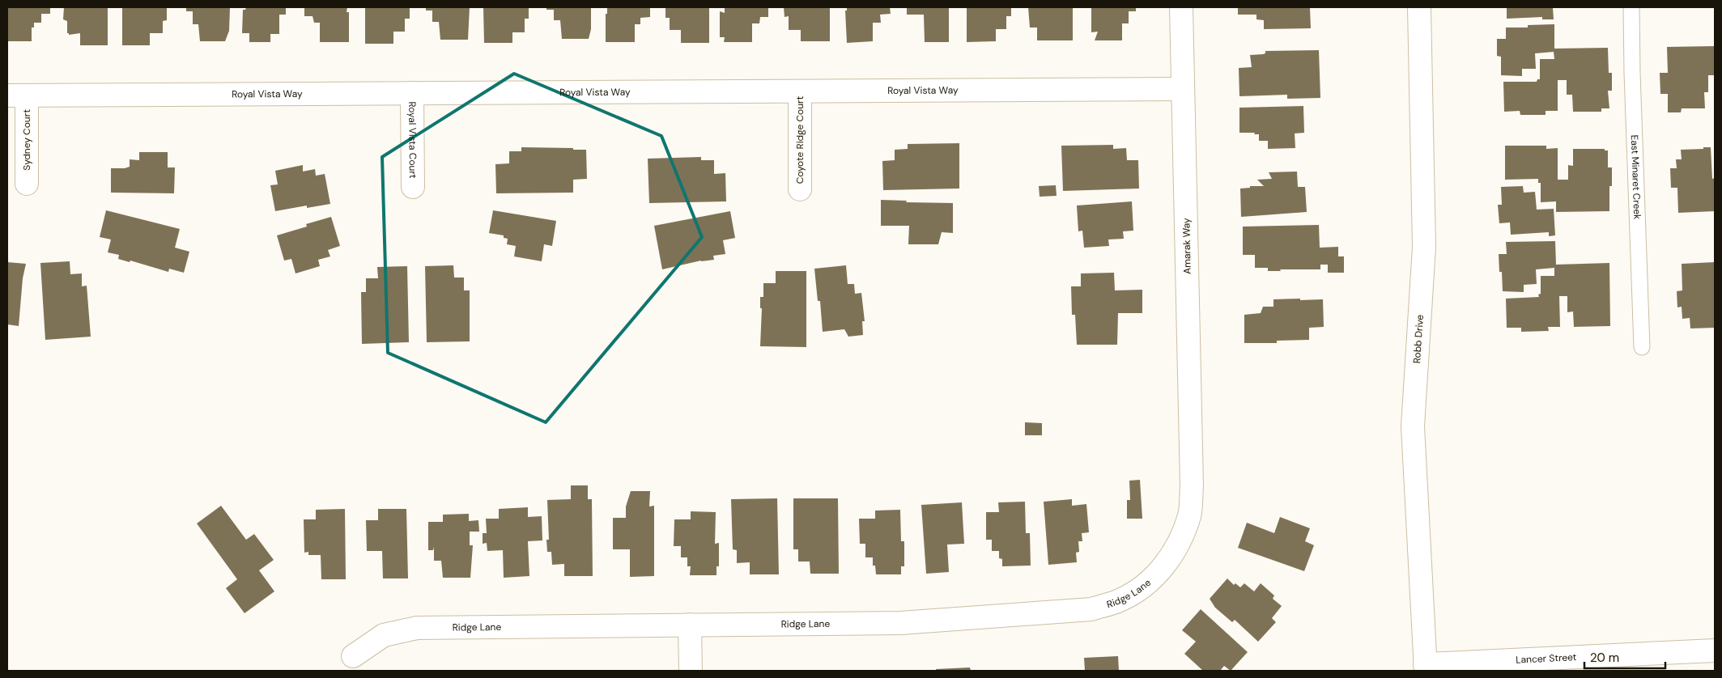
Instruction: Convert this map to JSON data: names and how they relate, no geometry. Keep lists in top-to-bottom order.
{
  "streets": {
    "street": [
      "Royal Vista Way",
      "Sydney Court",
      "Royal Vista Court",
      "Coyote Ridge Court",
      "Amarak Way",
      "Robb Drive",
      "Ridge Lane",
      "Lancer Street"
    ],
    "lane": ["East Minaret Creek"]
  },
  "crossings": [
    ["Royal Vista Way", "Sydney Court"],
    ["Royal Vista Way", "Royal Vista Court"],
    ["Royal Vista Way", "Coyote Ridge Court"],
    ["Royal Vista Way", "Amarak Way"],
    ["Amarak Way", "Ridge Lane"],
    ["Robb Drive", "Lancer Street"]
  ],
  "scale_bar": "20 m"
}
